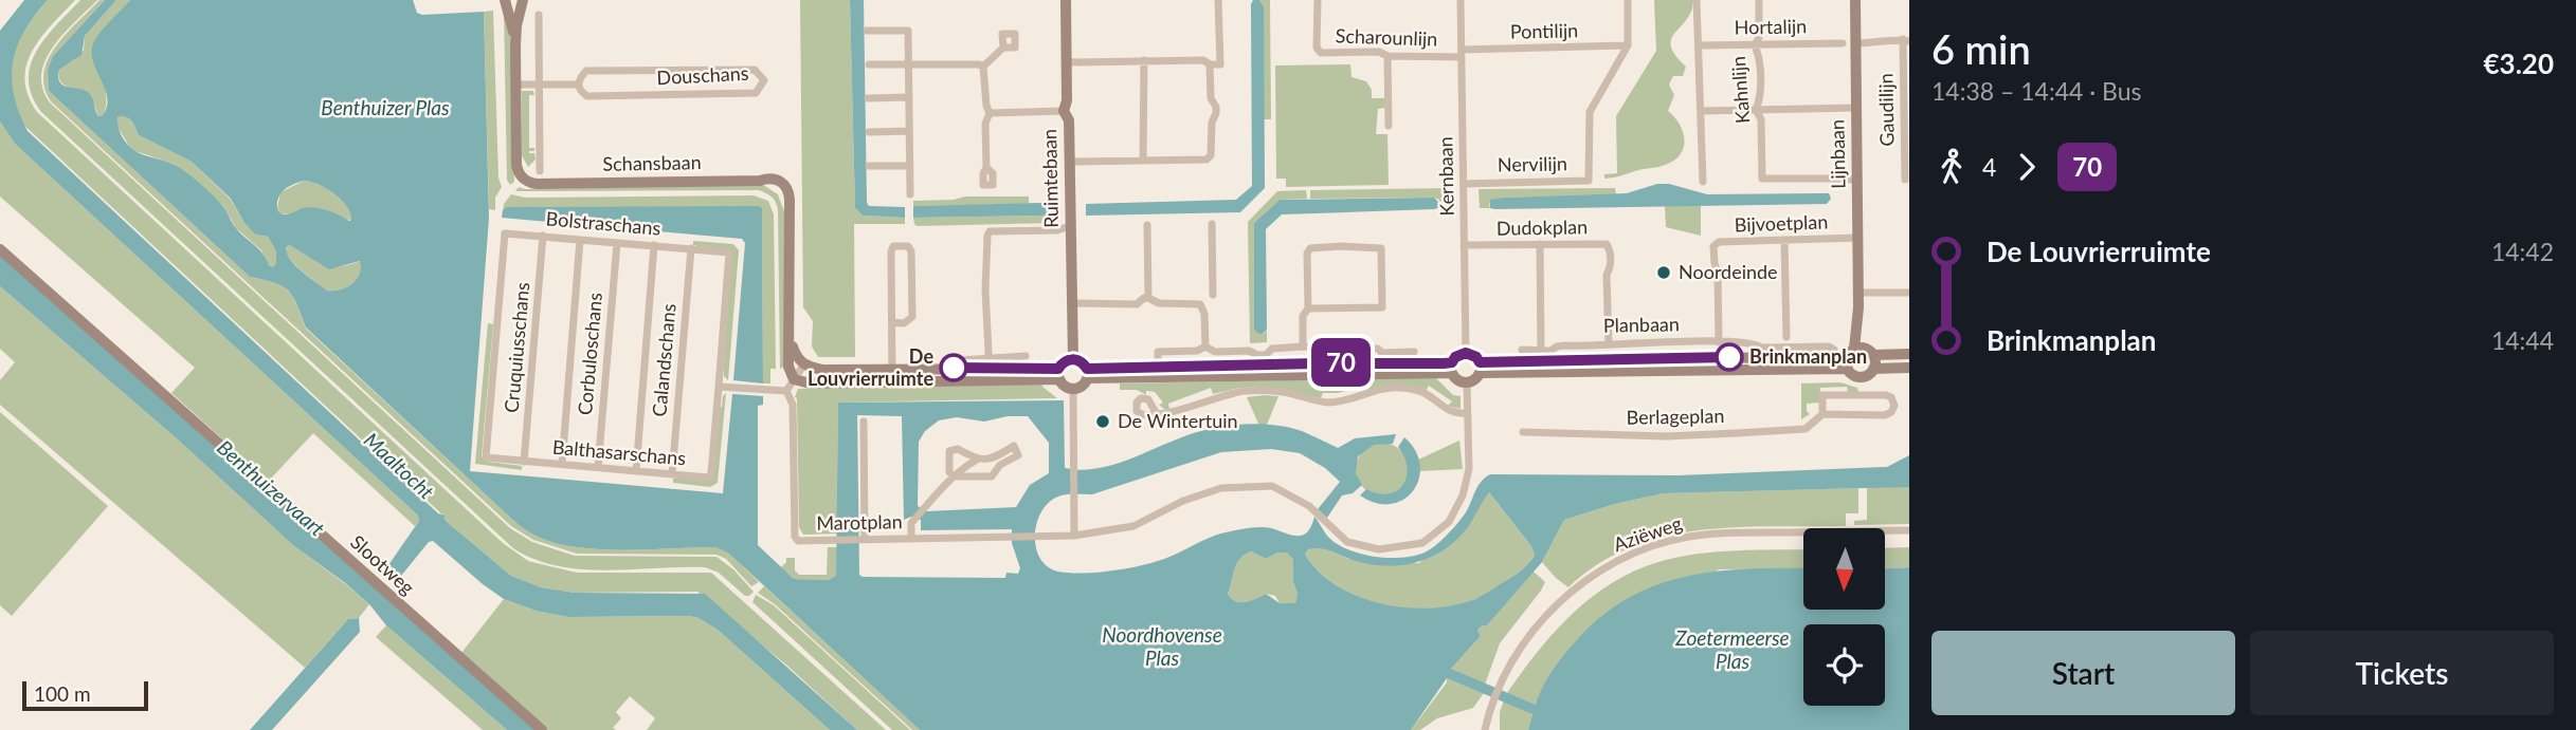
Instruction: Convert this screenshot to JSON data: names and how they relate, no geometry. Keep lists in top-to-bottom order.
{
  "streets": {
    "street": [
      "Hortalijn",
      "Pontilijn",
      "Scharounlijn",
      "Douschans",
      "Kahnlijn",
      "Gaudilijn",
      "Lijnbaan",
      "Schansbaan",
      "Nervilijn",
      "Kernbaan",
      "Ruimtebaan",
      "Bolstraschans",
      "Bijvoetplan",
      "Dudokplan",
      "Planbaan",
      "Cruquiusschans",
      "Corbuloschans",
      "Calandschans",
      "Berlageplan",
      "Balthasarschans",
      "Marotplan",
      "Aziëweg",
      "Slootweg"
    ]
  },
  "crossings": [
    ["Hortalijn", "Kahnlijn"],
    ["Pontilijn", "Scharounlijn"],
    ["Pontilijn", "Nervilijn"],
    ["Pontilijn", "Kernbaan"],
    ["Scharounlijn", "Kernbaan"],
    ["Douschans", "Schansbaan"],
    ["Kahnlijn", "Lijnbaan"],
    ["Lijnbaan", "Bijvoetplan"],
    ["Lijnbaan", "Planbaan"],
    ["Nervilijn", "Kernbaan"],
    ["Kernbaan", "Dudokplan"],
    ["Kernbaan", "Planbaan"],
    ["Kernbaan", "Marotplan"],
    ["Bolstraschans", "Cruquiusschans"],
    ["Bolstraschans", "Corbuloschans"],
    ["Bolstraschans", "Calandschans"],
    ["Bolstraschans", "Balthasarschans"],
    ["Bijvoetplan", "Planbaan"],
    ["Dudokplan", "Planbaan"],
    ["Planbaan", "Marotplan"],
    ["Cruquiusschans", "Balthasarschans"],
    ["Corbuloschans", "Balthasarschans"],
    ["Calandschans", "Balthasarschans"]
  ],
  "water": [
    "Benthuizer Plas",
    "Maaltocht",
    "Benthuizervaart",
    "Noordhovense Plas",
    "Zoetermeerse Plas"
  ],
  "places": [
    "Noordeinde",
    "Brinkmanplan",
    "De Louvrierruimte",
    "De Wintertuin"
  ],
  "lines": ["bus line 70"],
  "scale_bar": "100 m",
  "north": "bottom",
  "page": {
    "on_map": "70",
    "heading": ["6 min", "14:38 – 14:44 · Bus", "€3.20"],
    "legs": ["4", "70"],
    "list": [
      {
        "name": "De Louvrierruimte",
        "value": "14:42"
      },
      {
        "name": "Brinkmanplan",
        "value": "14:44"
      }
    ],
    "buttons": ["Start", "Tickets"],
    "scale": "100 m"
  }
}
